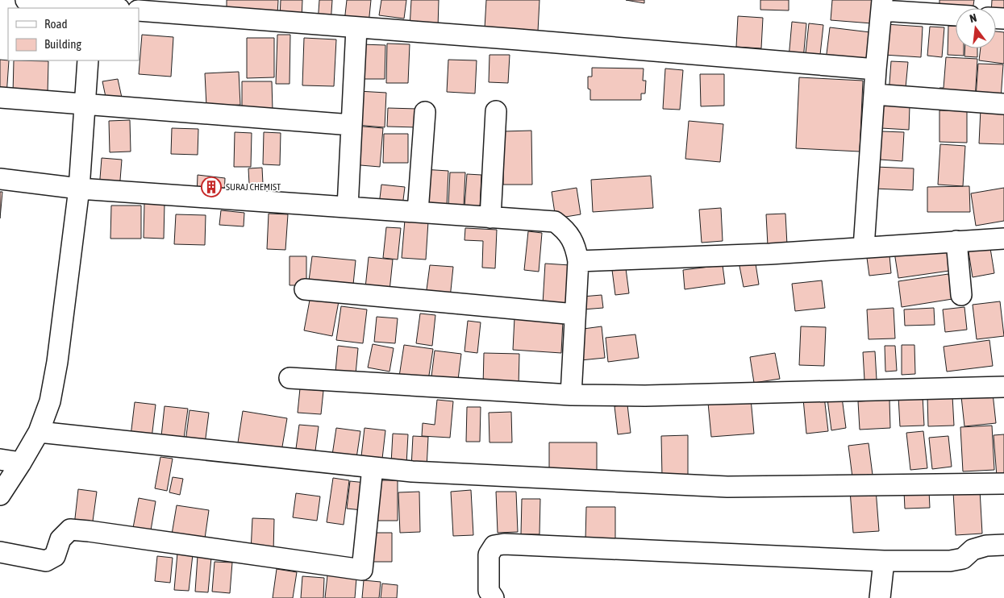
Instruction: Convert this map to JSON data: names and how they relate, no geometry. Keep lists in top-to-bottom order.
{
  "places": {
    "building": ["SURAJ CHEMIST"]
  },
  "legend": ["Road", "Building"],
  "north": "top"
}
